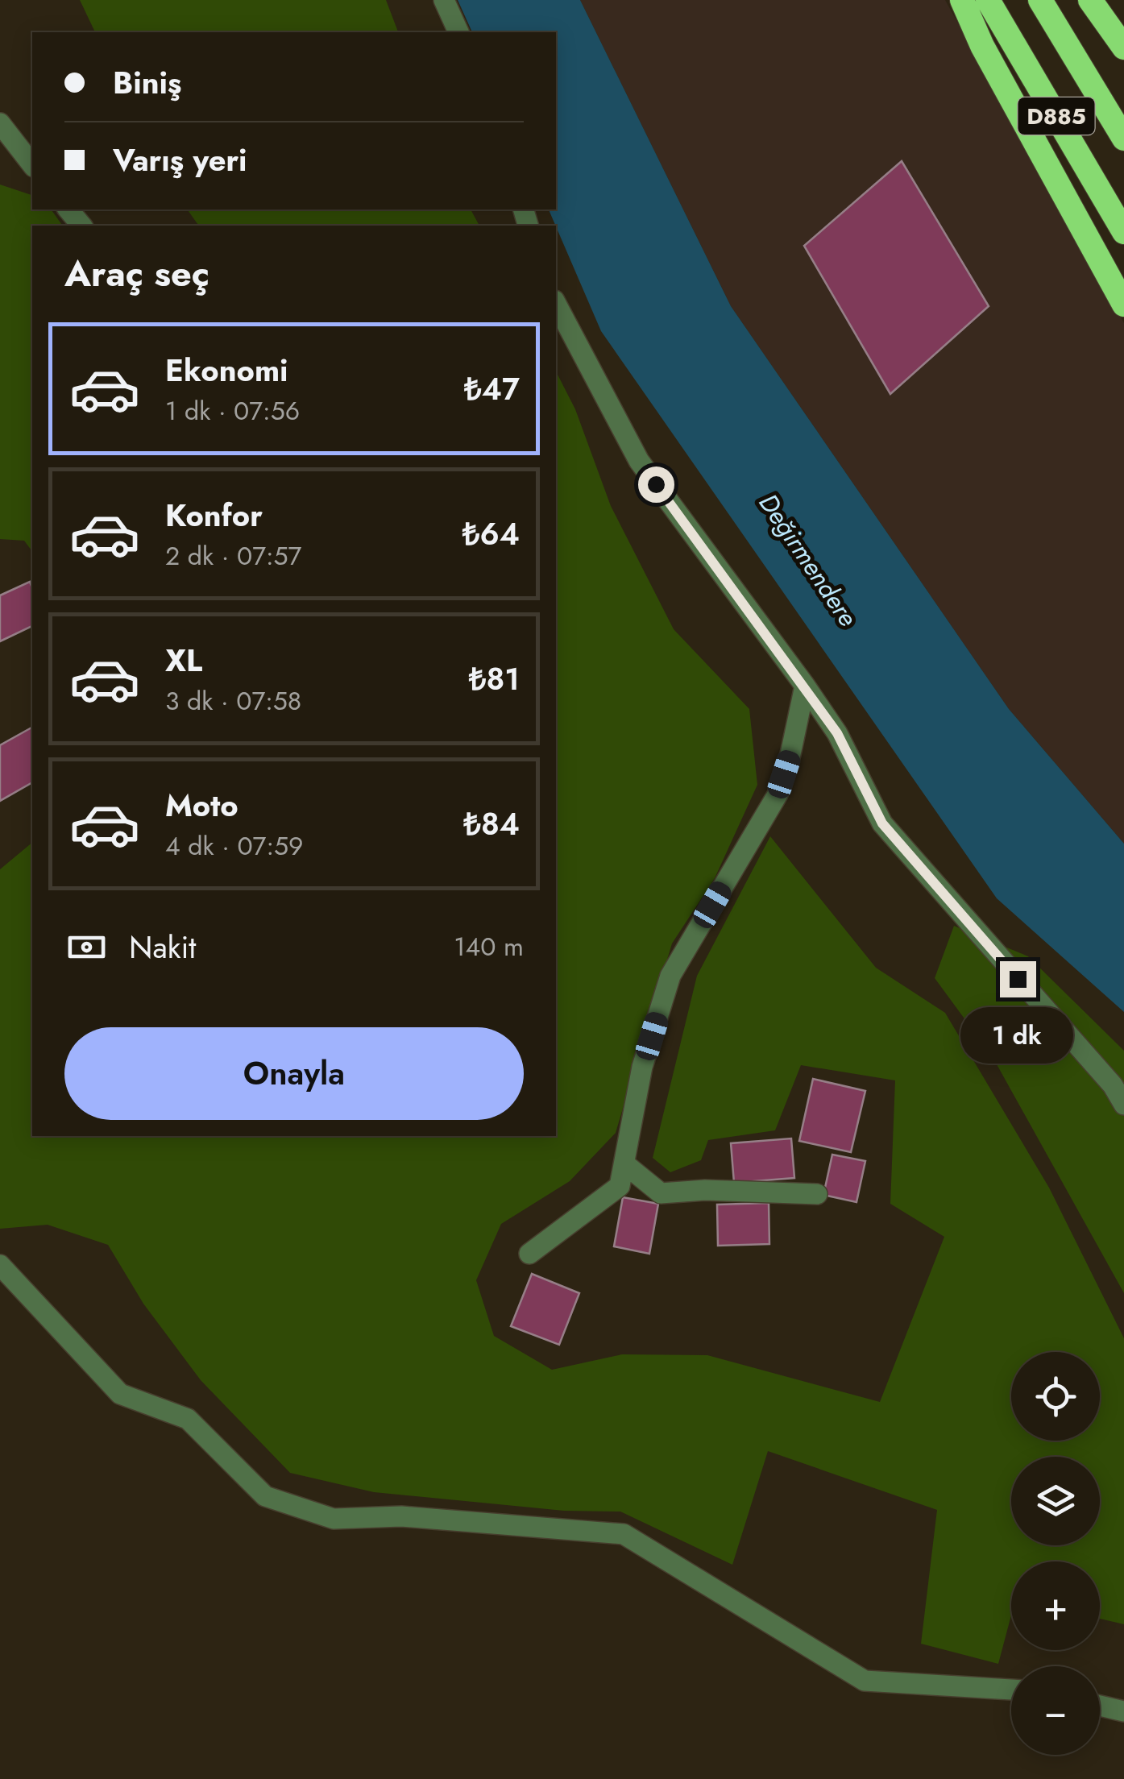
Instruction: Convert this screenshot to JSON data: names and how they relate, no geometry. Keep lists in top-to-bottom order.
{
  "streets": {
    "highway": ["D885"]
  },
  "water": ["Değirmendere"],
  "page": {
    "banner": ["Biniş", "Varış yeri"],
    "heading": "Araç seç",
    "list": [
      {
        "name": "Ekonomi",
        "note": "1 dk · 07:56",
        "value": "₺47"
      },
      {
        "name": "Konfor",
        "note": "2 dk · 07:57",
        "value": "₺64"
      },
      {
        "name": "XL",
        "note": "3 dk · 07:58",
        "value": "₺81"
      },
      {
        "name": "Moto",
        "note": "4 dk · 07:59",
        "value": "₺84"
      }
    ],
    "pay": ["Nakit", "140 m"],
    "bubble": "1 dk",
    "buttons": "Onayla",
    "map_buttons": ["+", "−"]
  }
}
